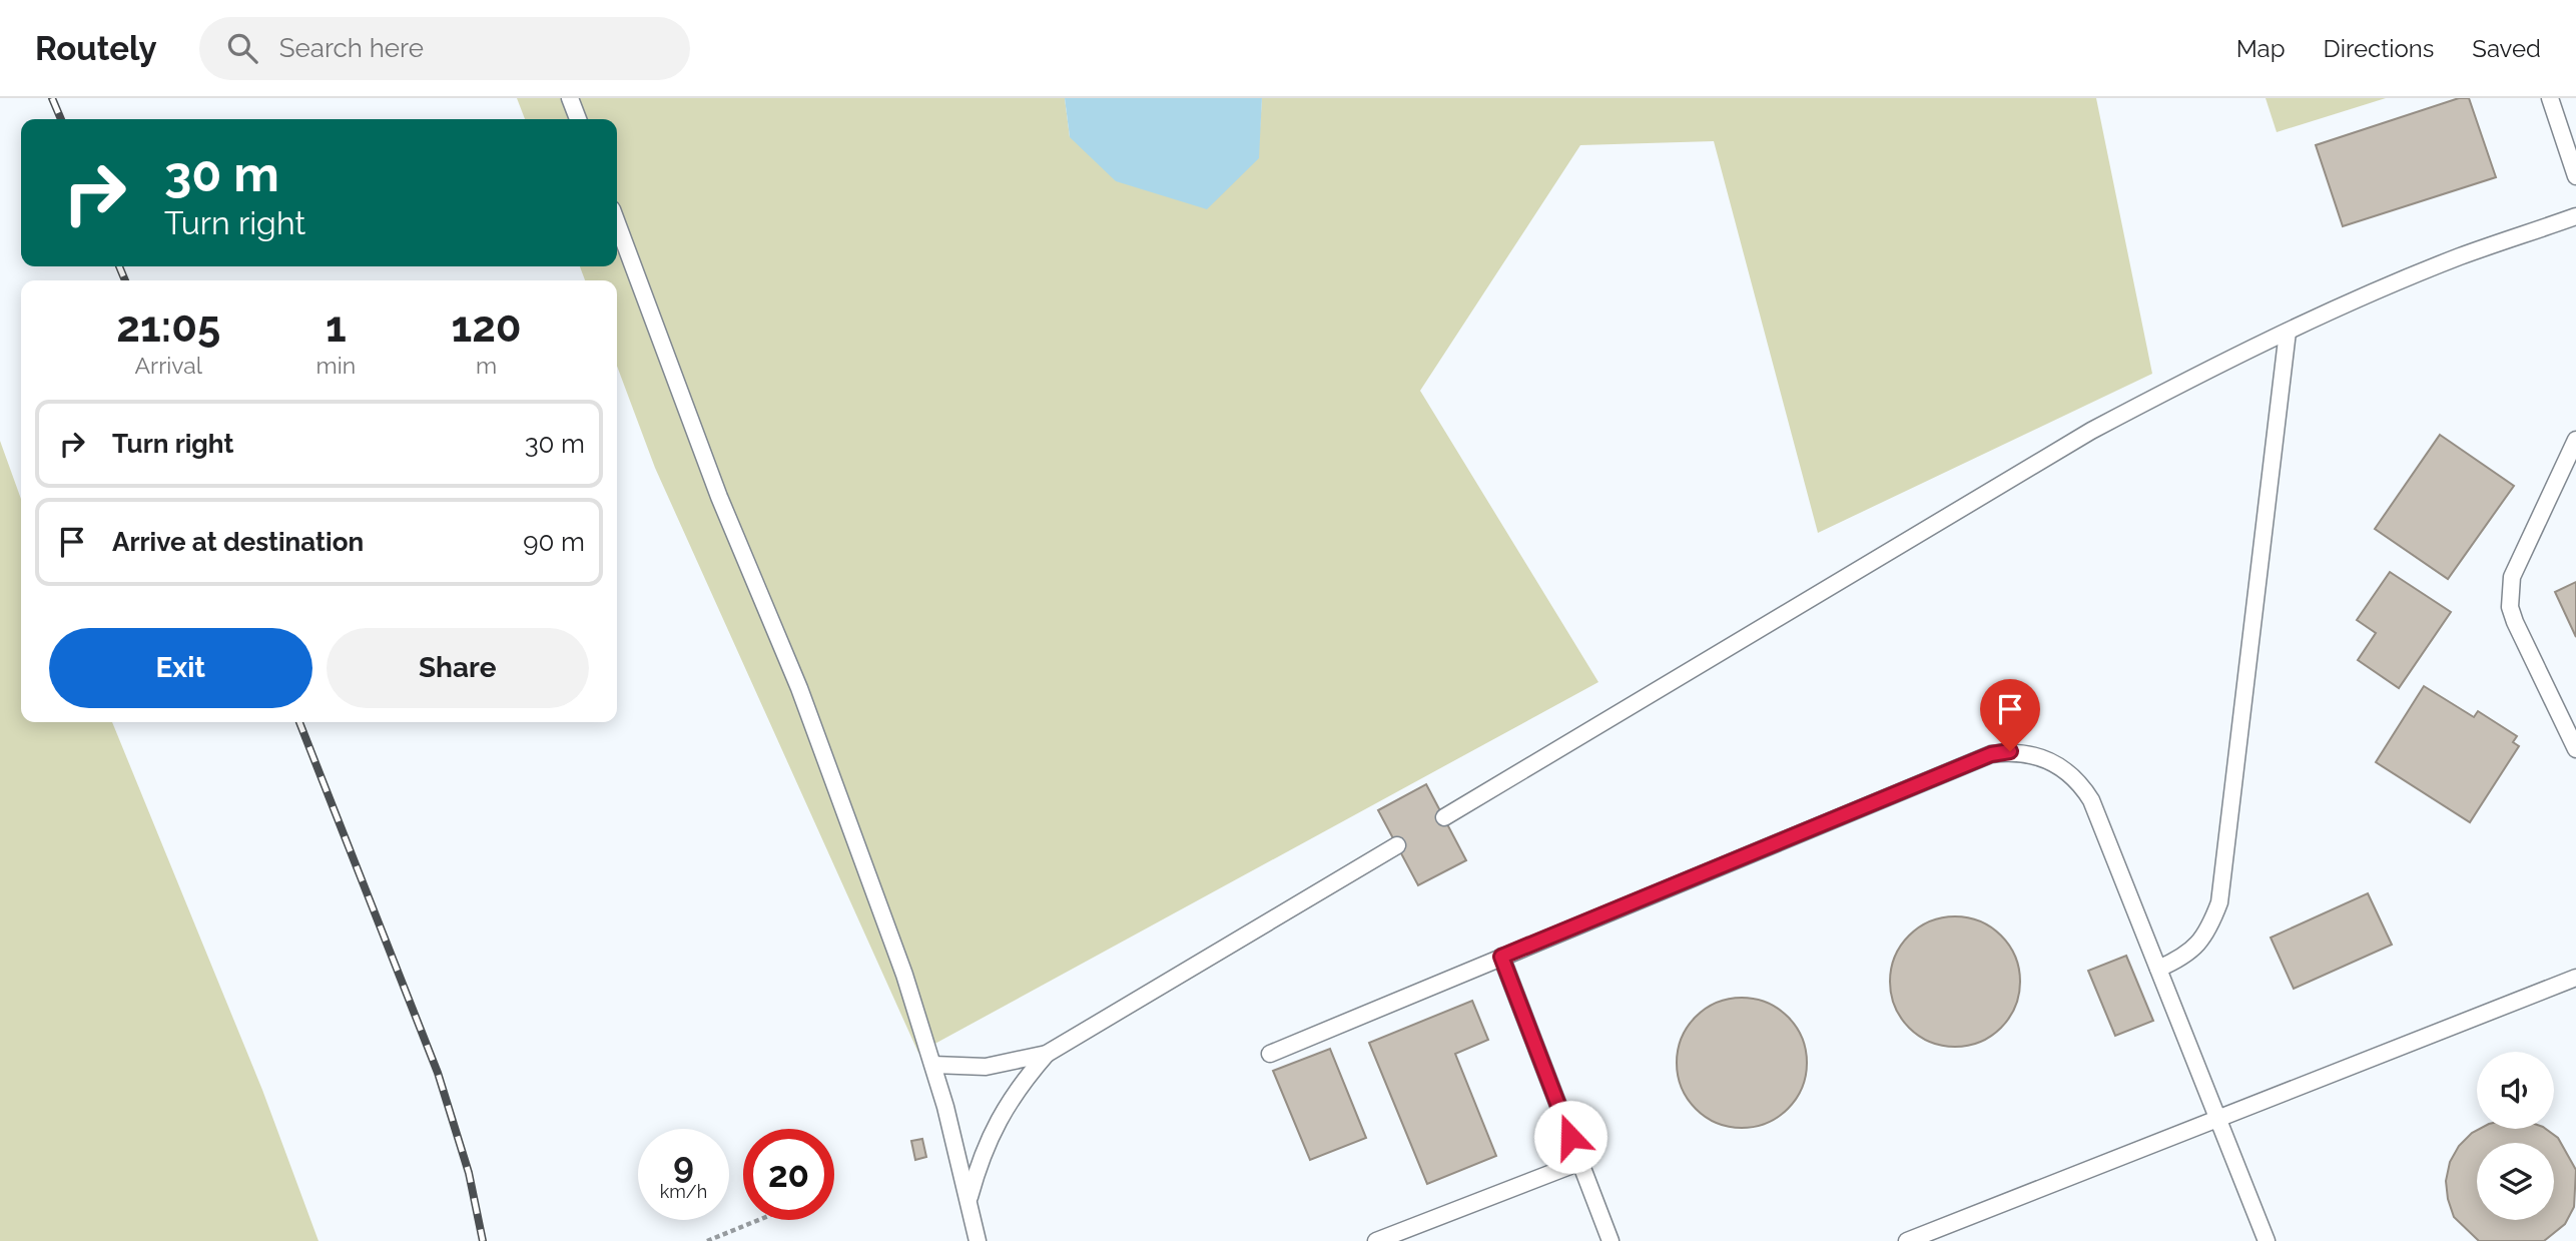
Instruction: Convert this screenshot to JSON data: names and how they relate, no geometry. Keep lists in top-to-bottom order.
{
  "page": {
    "header": "Routely",
    "search": "Search here",
    "nav": ["Map", "Directions", "Saved"],
    "turn": ["30 m", "Turn right"],
    "eta": [
      "21:05",
      "Arrival",
      "1",
      "min",
      "120",
      "m"
    ],
    "list": [
      {
        "name": "Turn right",
        "value": "30 m"
      },
      {
        "name": "Arrive at destination",
        "value": "90 m"
      }
    ],
    "buttons": ["Exit", "Share"],
    "speed": "9 km/h",
    "limit": "20"
  }
}
